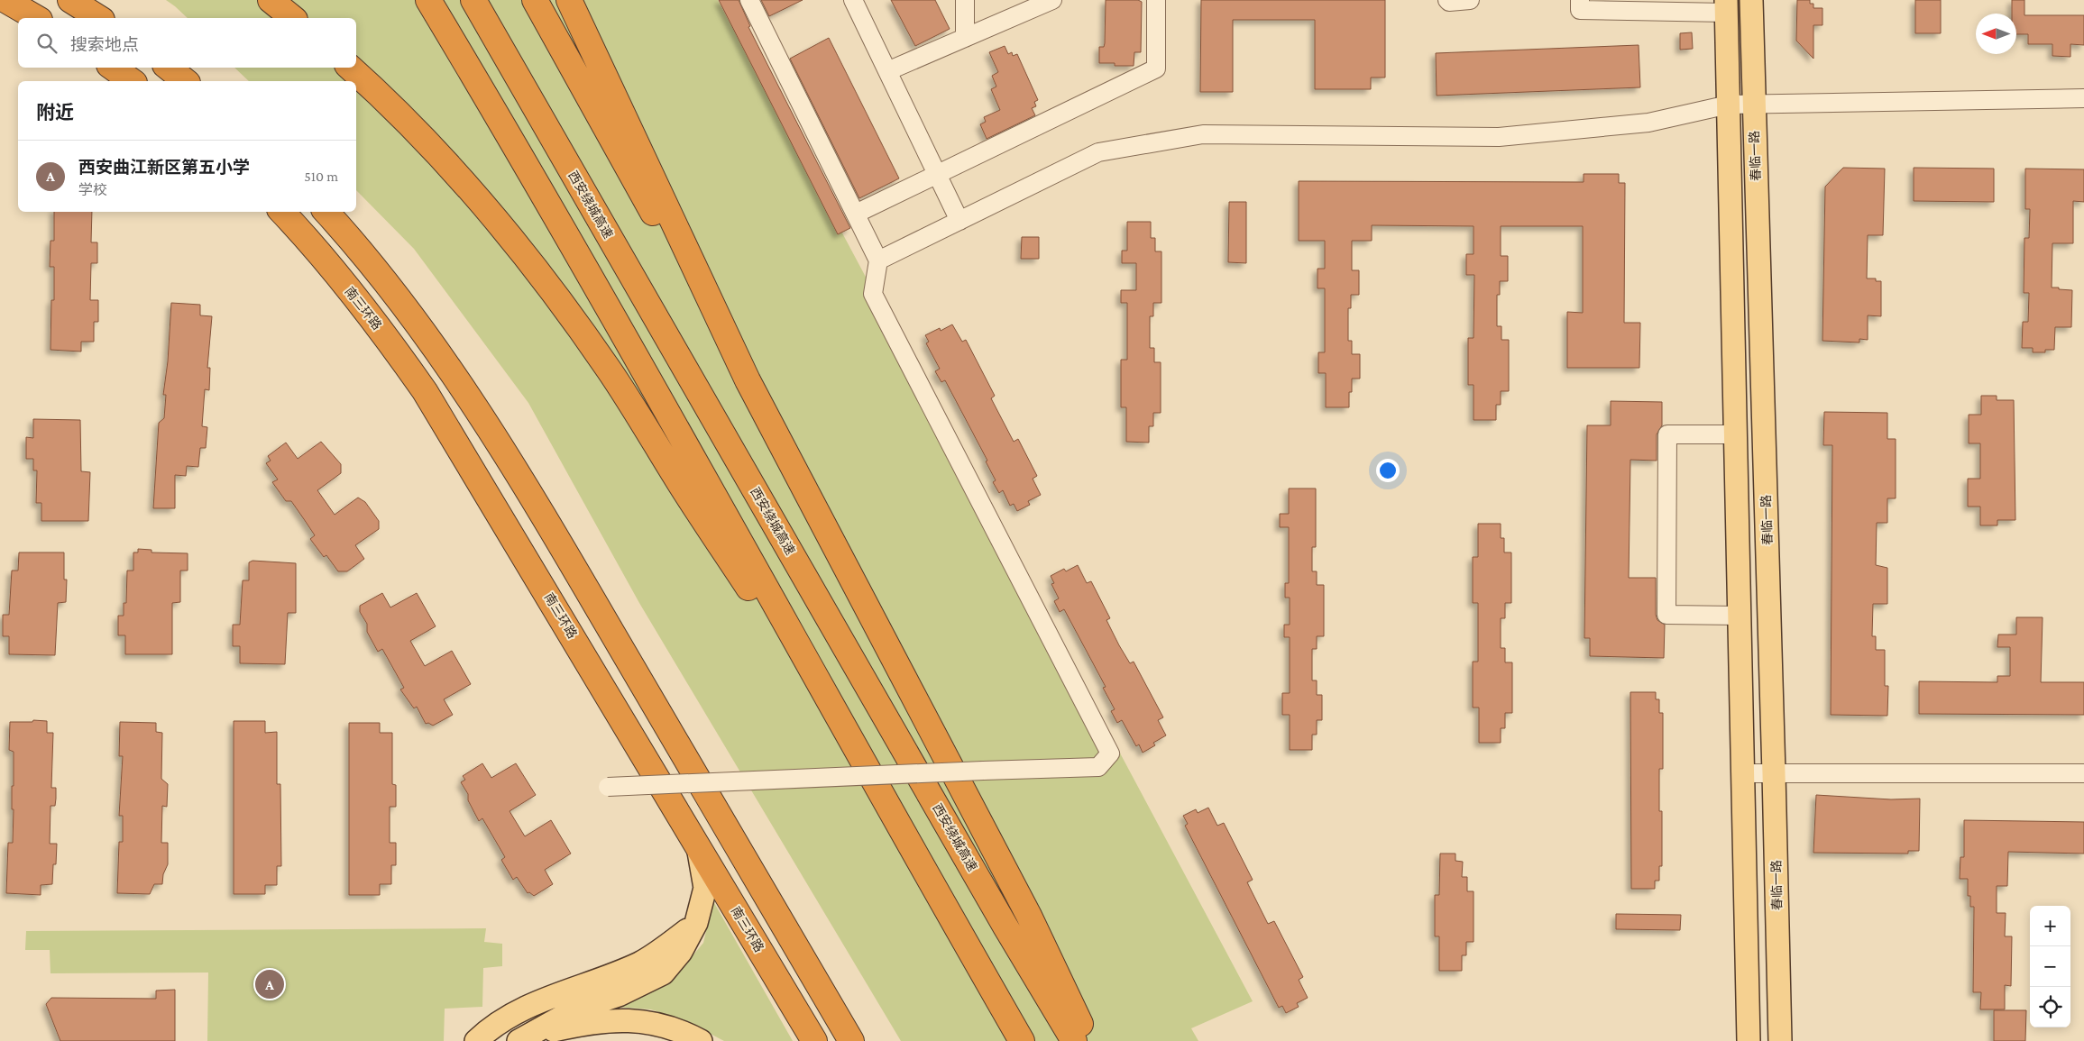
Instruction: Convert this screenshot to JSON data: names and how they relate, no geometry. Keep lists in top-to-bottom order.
{
  "streets": {
    "highway": ["西安绕城高速", "南三环路"],
    "main road": ["春临一路"]
  },
  "north": "left",
  "page": {
    "search": "搜索地点",
    "heading": "附近",
    "list": [
      {
        "mark": "A",
        "name": "西安曲江新区第五小学",
        "note": "学校",
        "value": "510 m"
      }
    ],
    "map_buttons": ["+", "−"],
    "pins": "A"
  }
}
